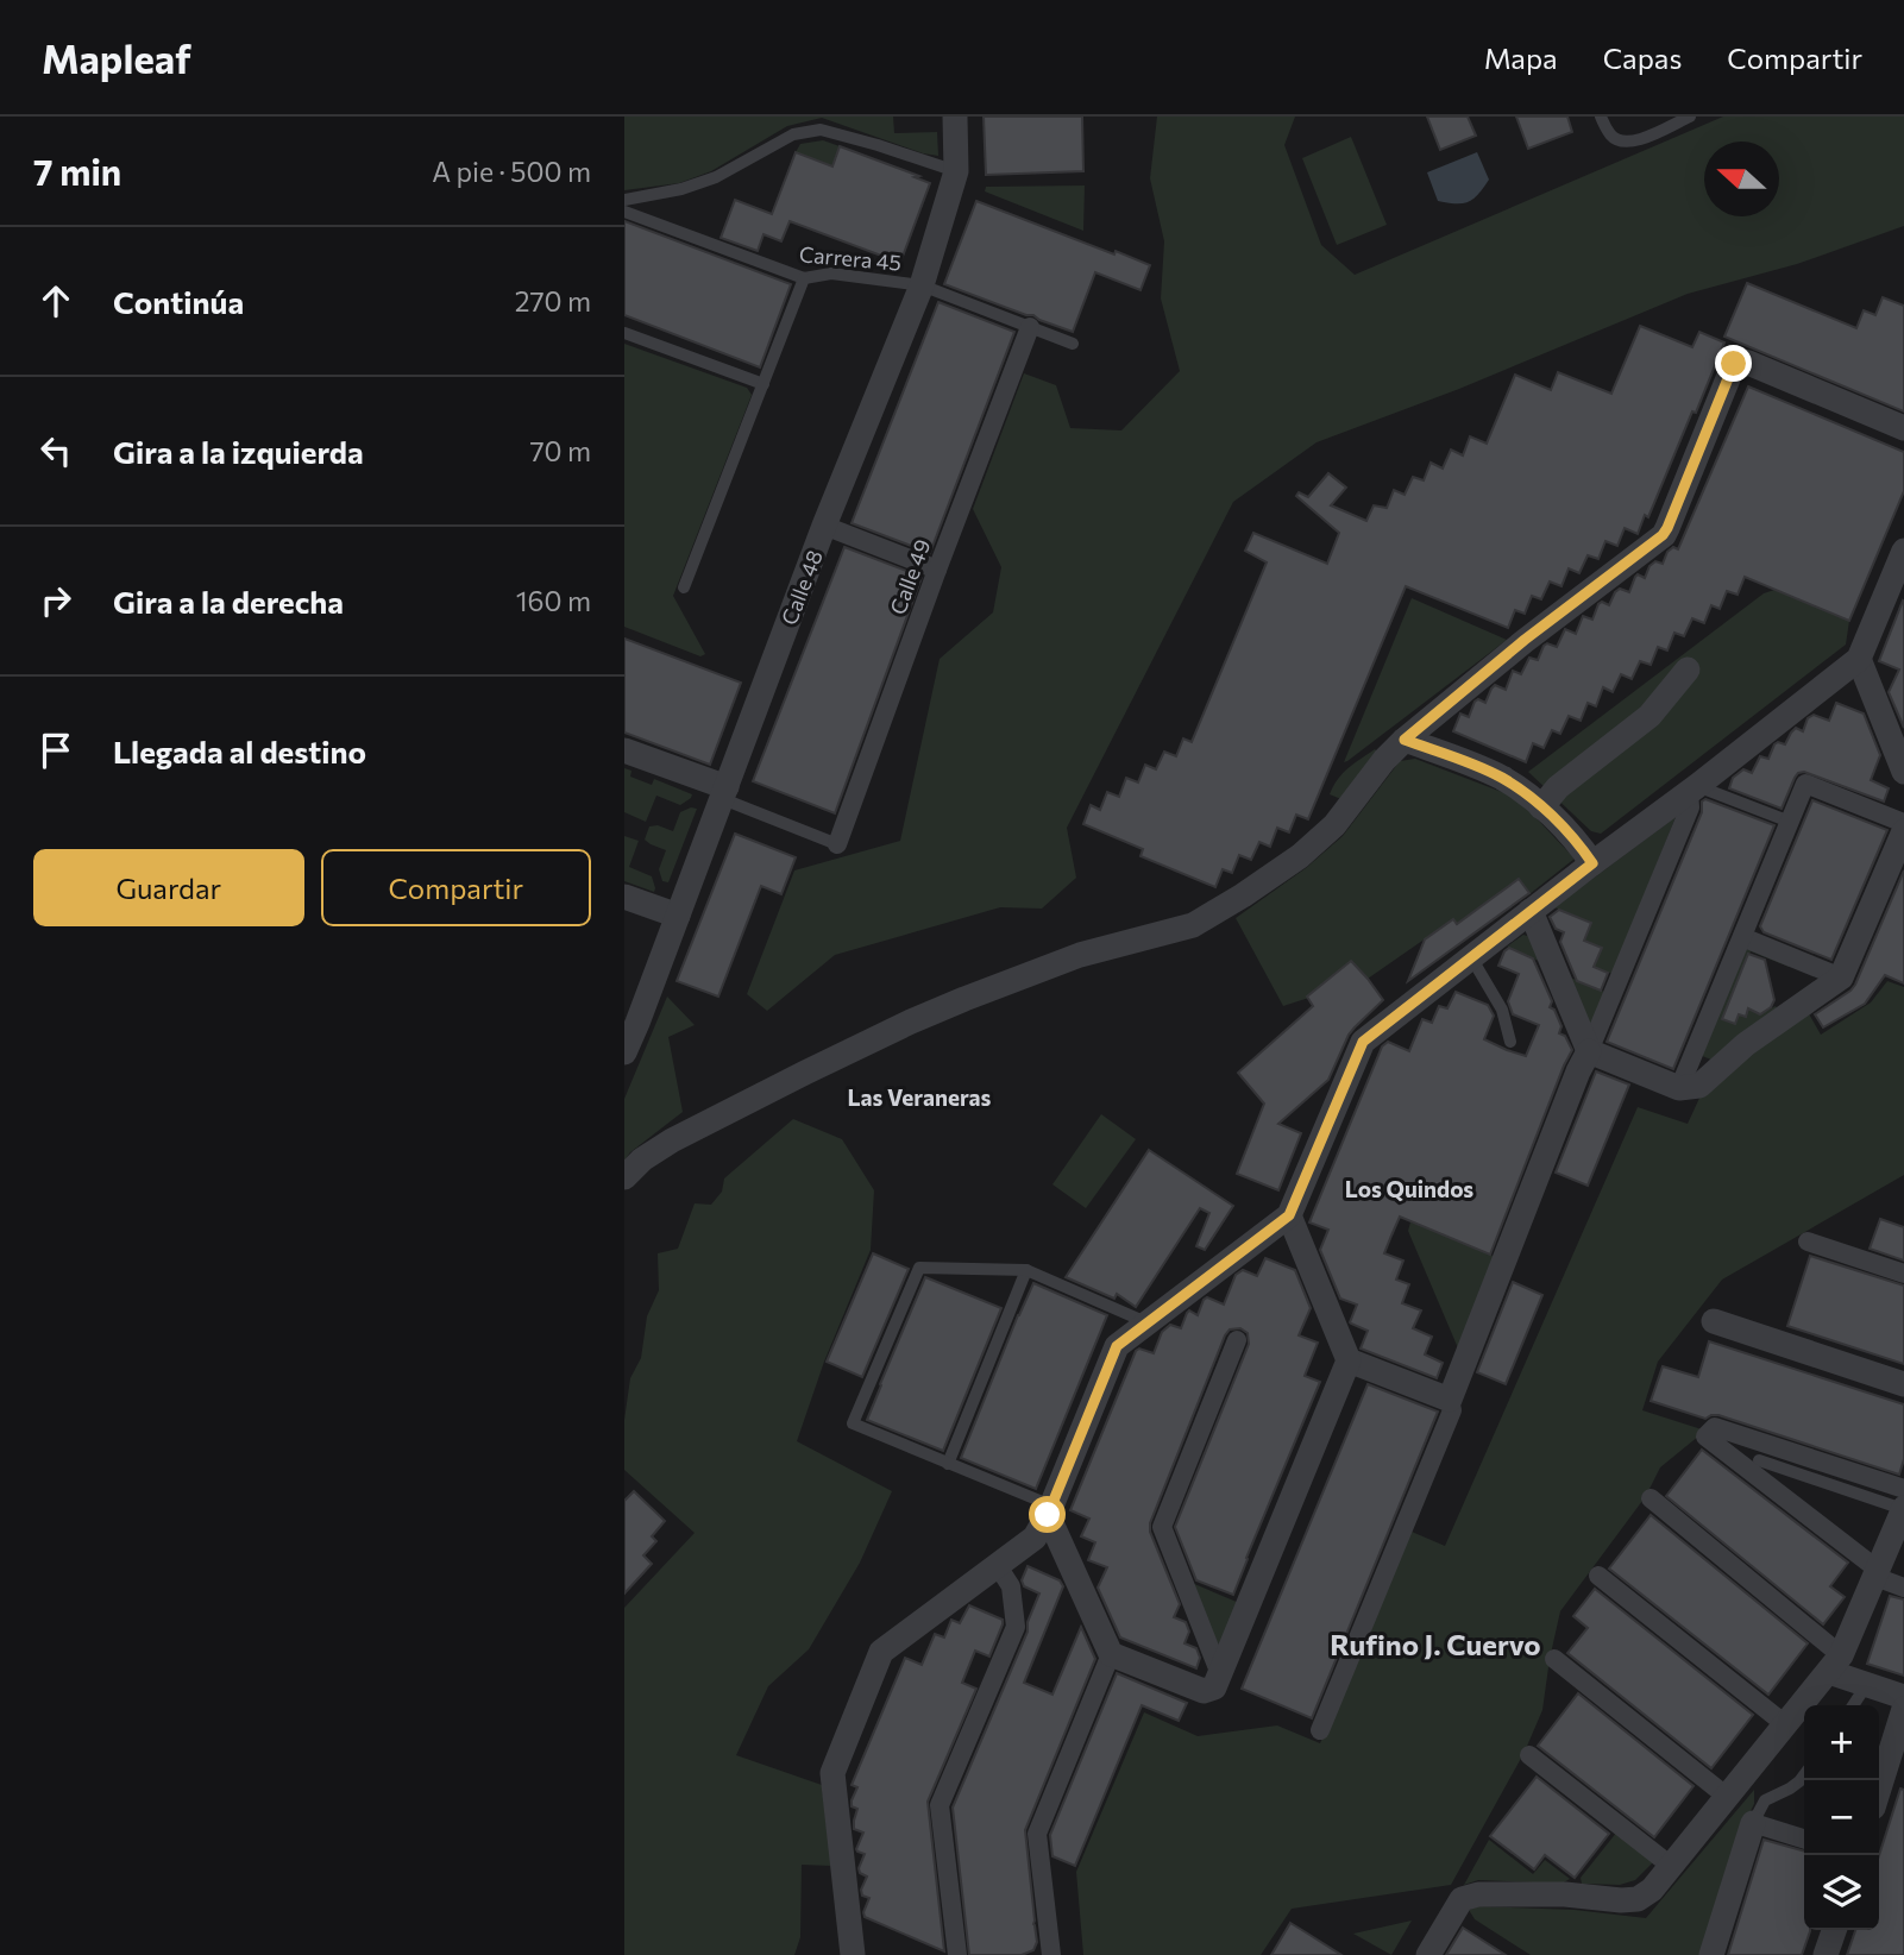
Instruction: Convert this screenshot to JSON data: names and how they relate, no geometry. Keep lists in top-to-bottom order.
{
  "streets": {
    "street": ["Calle 49", "Calle 48"],
    "lane": ["Carrera 45"]
  },
  "crossings": [
    ["Carrera 45", "Calle 49"],
    ["Carrera 45", "Calle 48"]
  ],
  "districts": ["Las Veraneras", "Los Quindos", "Rufino J. Cuervo"],
  "north": "left",
  "page": {
    "header": "Mapleaf",
    "nav": ["Mapa", "Capas", "Compartir"],
    "heading": ["7 min", "A pie · 500 m"],
    "list": [
      ["Continúa", "270 m"],
      ["Gira a la izquierda", "70 m"],
      ["Gira a la derecha", "160 m"],
      "Llegada al destino"
    ],
    "buttons": ["Guardar", "Compartir"],
    "map_buttons": ["+", "−"]
  }
}
